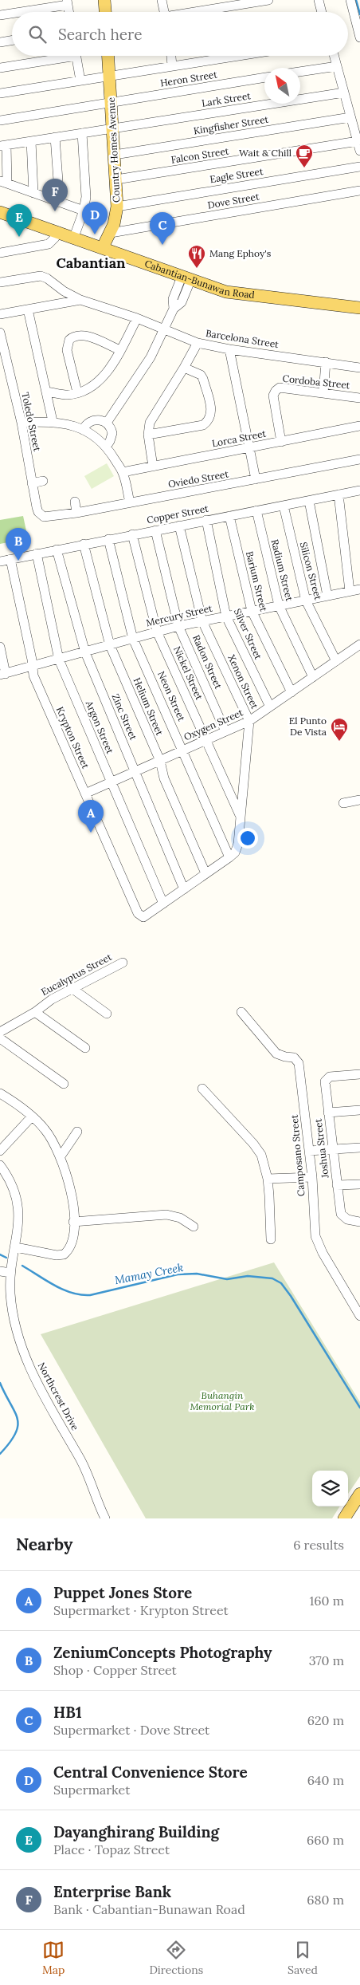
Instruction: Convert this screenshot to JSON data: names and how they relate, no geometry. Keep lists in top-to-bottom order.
{
  "streets": {
    "main road": ["Country Homes Avenue", "Cabantian-Bunawan Road"],
    "street": [
      "Heron Street",
      "Lark Street",
      "Kingfisher Street",
      "Falcon Street",
      "Eagle Street",
      "Dove Street",
      "Barcelona Street",
      "Cordoba Street",
      "Toledo Street",
      "Lorca Street",
      "Oviedo Street",
      "Copper Street",
      "Radium Street",
      "Silicon Street",
      "Barium Street",
      "Mercury Street",
      "Silver Street",
      "Radon Street",
      "Nickel Street",
      "Xenon Street",
      "Neon Street",
      "Helium Street",
      "Zinc Street",
      "Oxygen Street",
      "Argon Street",
      "Krypton Street",
      "Eucalyptus Street",
      "Joshua Street",
      "Camposano Street",
      "Northcrest Drive"
    ]
  },
  "crossings": [
    ["Heron Street", "Country Homes Avenue"],
    ["Lark Street", "Country Homes Avenue"],
    ["Kingfisher Street", "Country Homes Avenue"],
    ["Country Homes Avenue", "Falcon Street"],
    ["Country Homes Avenue", "Eagle Street"],
    ["Country Homes Avenue", "Dove Street"],
    ["Country Homes Avenue", "Cabantian-Bunawan Road"],
    ["Cordoba Street", "Lorca Street"],
    ["Toledo Street", "Oviedo Street"],
    ["Copper Street", "Radium Street"],
    ["Copper Street", "Silicon Street"],
    ["Copper Street", "Barium Street"],
    ["Copper Street", "Silver Street"],
    ["Copper Street", "Radon Street"],
    ["Copper Street", "Nickel Street"],
    ["Copper Street", "Xenon Street"],
    ["Copper Street", "Neon Street"],
    ["Copper Street", "Helium Street"],
    ["Copper Street", "Zinc Street"],
    ["Copper Street", "Argon Street"],
    ["Copper Street", "Krypton Street"],
    ["Radium Street", "Mercury Street"],
    ["Radium Street", "Oxygen Street"],
    ["Silicon Street", "Mercury Street"],
    ["Silicon Street", "Oxygen Street"],
    ["Barium Street", "Mercury Street"],
    ["Barium Street", "Oxygen Street"],
    ["Mercury Street", "Silver Street"],
    ["Mercury Street", "Radon Street"],
    ["Mercury Street", "Nickel Street"],
    ["Mercury Street", "Xenon Street"],
    ["Mercury Street", "Neon Street"],
    ["Mercury Street", "Helium Street"],
    ["Mercury Street", "Zinc Street"],
    ["Mercury Street", "Argon Street"],
    ["Mercury Street", "Krypton Street"],
    ["Silver Street", "Oxygen Street"],
    ["Radon Street", "Oxygen Street"],
    ["Nickel Street", "Xenon Street"],
    ["Nickel Street", "Oxygen Street"],
    ["Xenon Street", "Neon Street"],
    ["Xenon Street", "Oxygen Street"],
    ["Neon Street", "Oxygen Street"],
    ["Helium Street", "Oxygen Street"],
    ["Zinc Street", "Oxygen Street"],
    ["Oxygen Street", "Argon Street"],
    ["Oxygen Street", "Krypton Street"],
    ["Argon Street", "Krypton Street"]
  ],
  "districts": ["Cabantian"],
  "water": ["Mamay Creek"],
  "parks": ["Buhangin Memorial Park"],
  "places": {
    "cafe": ["Wait & Chill"],
    "restaurant": ["Mang Ephoy's"],
    "hotel": ["El Punto De Vista"]
  },
  "north": "top left",
  "page": {
    "search": "Search here",
    "pins": [
      "F",
      "D",
      "E",
      "C",
      "B",
      "A"
    ],
    "heading": ["Nearby", "6 results"],
    "list": [
      {
        "mark": "A",
        "name": "Puppet Jones Store",
        "note": "Supermarket · Krypton Street",
        "value": "160 m"
      },
      {
        "mark": "B",
        "name": "ZeniumConcepts Photography",
        "note": "Shop · Copper Street",
        "value": "370 m"
      },
      {
        "mark": "C",
        "name": "HB1",
        "note": "Supermarket · Dove Street",
        "value": "620 m"
      },
      {
        "mark": "D",
        "name": "Central Convenience Store",
        "note": "Supermarket",
        "value": "640 m"
      },
      {
        "mark": "E",
        "name": "Dayanghirang Building",
        "note": "Place · Topaz Street",
        "value": "660 m"
      },
      {
        "mark": "F",
        "name": "Enterprise Bank",
        "note": "Bank · Cabantian-Bunawan Road",
        "value": "680 m"
      }
    ],
    "nav": ["Map", "Directions", "Saved"]
  }
}
